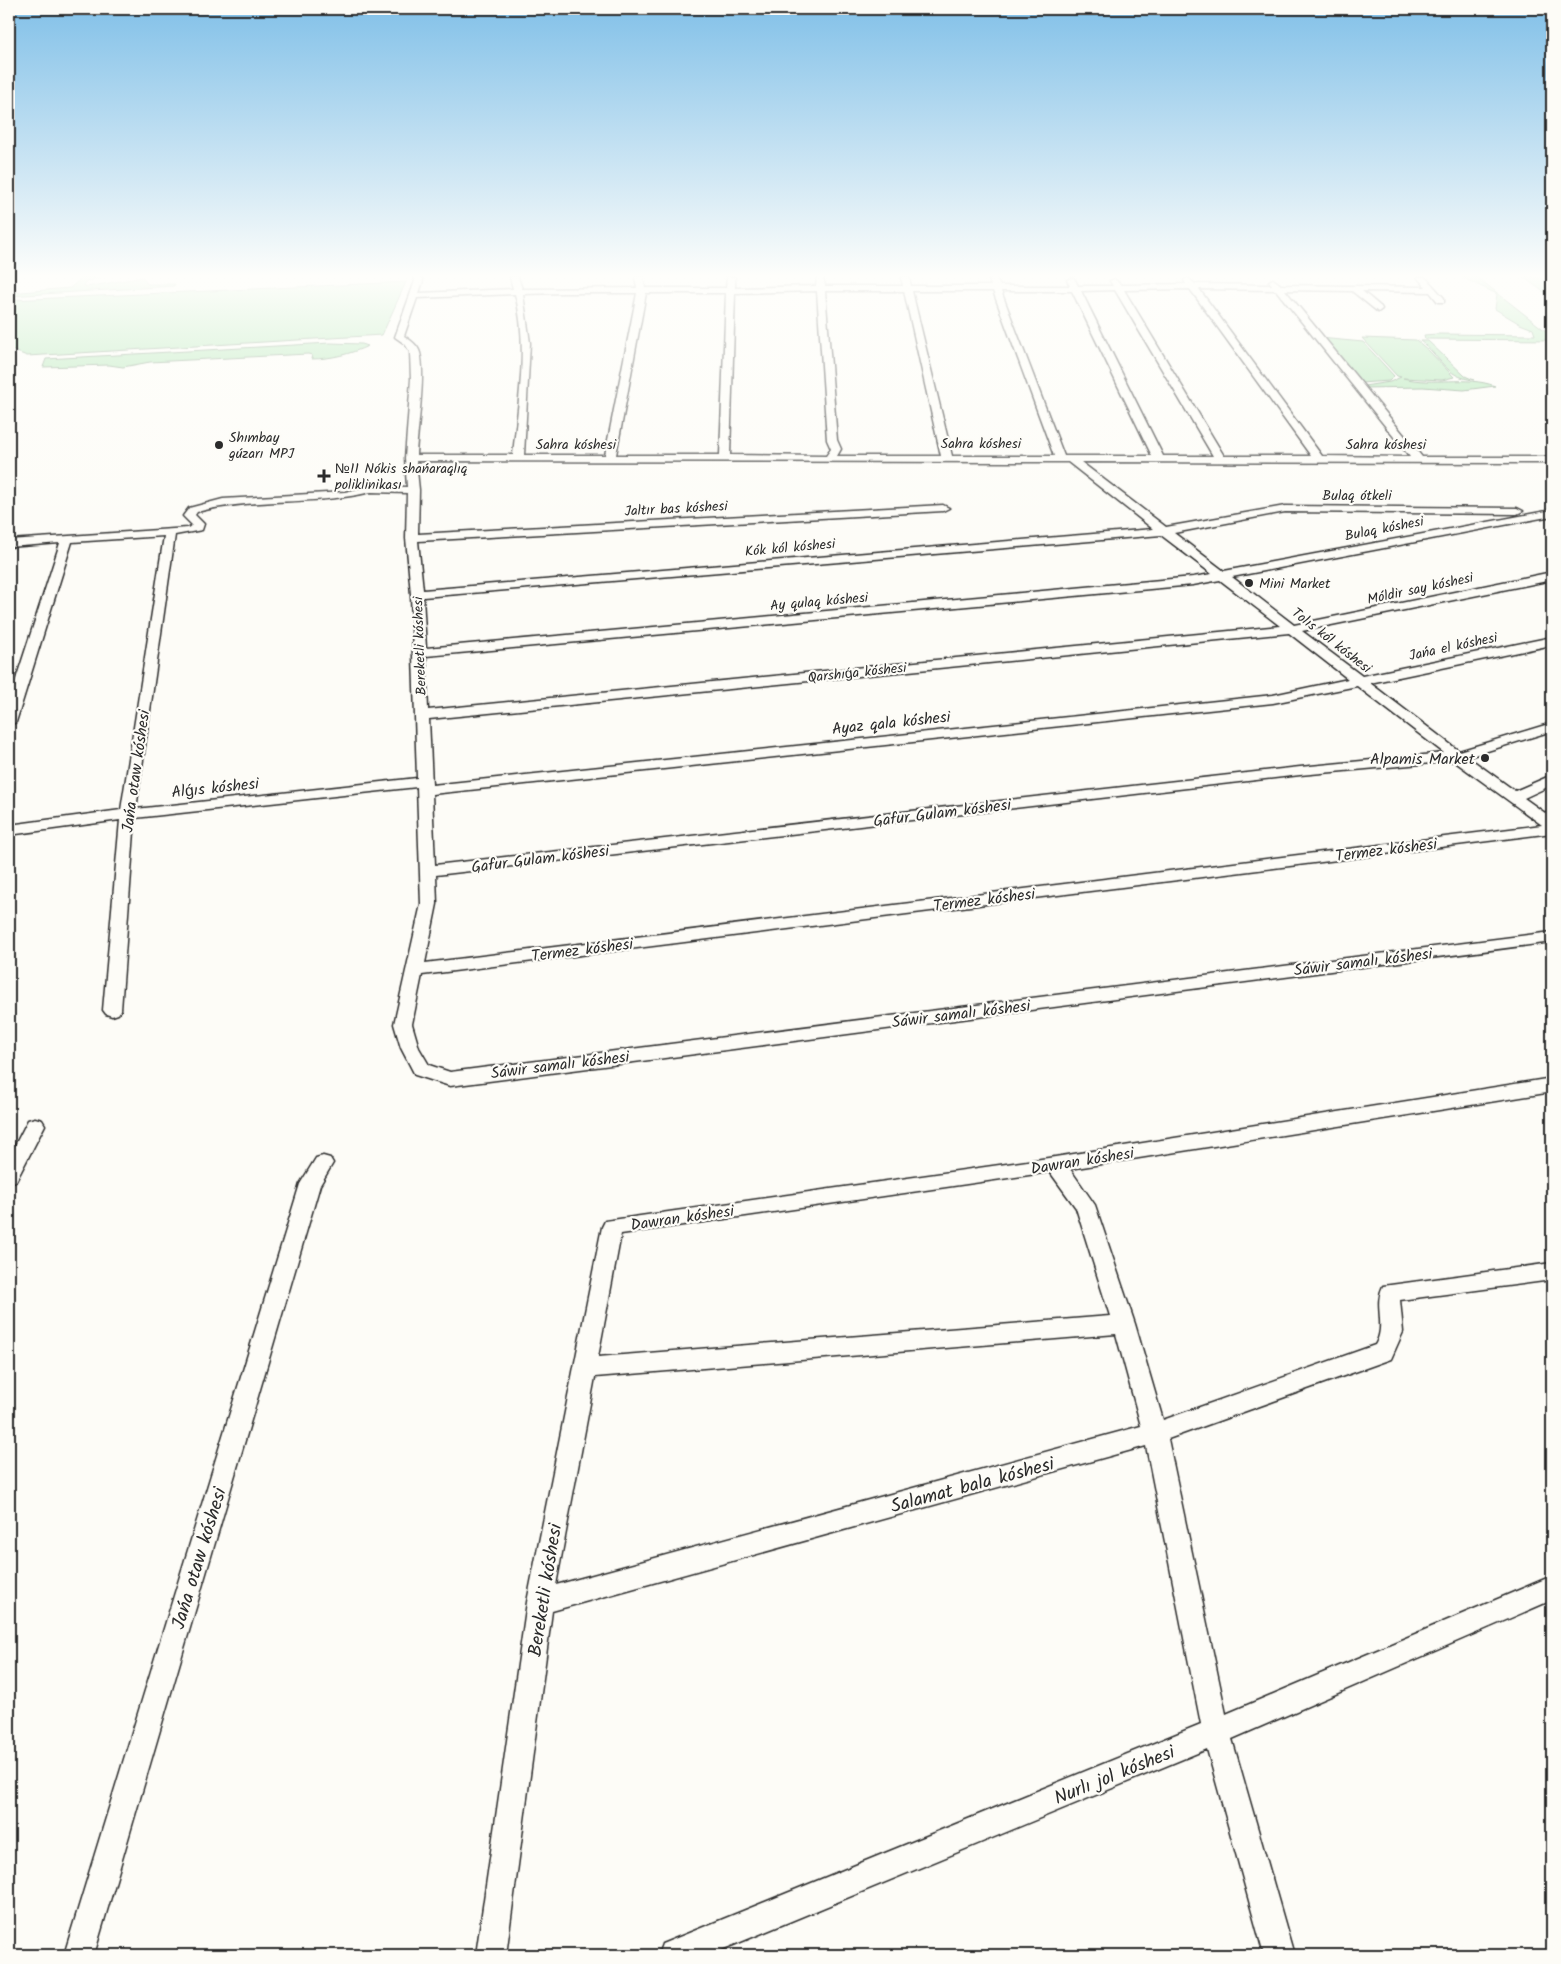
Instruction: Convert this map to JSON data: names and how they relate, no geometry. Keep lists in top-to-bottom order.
{
  "streets": {
    "street": [
      "Sahra kóshesi",
      "Bulaq ótkeli",
      "Jaltır bas kóshesi",
      "Bulaq kóshesi",
      "Kók kól kóshesi",
      "Móldir say kóshesi",
      "Ay qulaq kóshesi",
      "Tolıs kól kóshesi",
      "Bereketli kóshesi",
      "Jańa el kóshesi",
      "Qarshıǵa kóshesi",
      "Ayaz qala kóshesi",
      "Jańa otaw kóshesi",
      "Alǵıs kóshesi",
      "Gafur Gulam kóshesi",
      "Termez kóshesi",
      "Sáwir samalı kóshesi",
      "Dawran kóshesi",
      "Salamat bala kóshesi",
      "Nurlı jol kóshesi"
    ]
  },
  "crossings": [
    ["Sahra kóshesi", "Tolıs kól kóshesi"],
    ["Sahra kóshesi", "Bereketli kóshesi"],
    ["Bulaq ótkeli", "Bulaq kóshesi"],
    ["Bulaq ótkeli", "Kók kól kóshesi"],
    ["Bulaq ótkeli", "Tolıs kól kóshesi"],
    ["Jaltır bas kóshesi", "Bereketli kóshesi"],
    ["Bulaq kóshesi", "Ay qulaq kóshesi"],
    ["Bulaq kóshesi", "Tolıs kól kóshesi"],
    ["Kók kól kóshesi", "Tolıs kól kóshesi"],
    ["Kók kól kóshesi", "Bereketli kóshesi"],
    ["Móldir say kóshesi", "Tolıs kól kóshesi"],
    ["Móldir say kóshesi", "Qarshıǵa kóshesi"],
    ["Ay qulaq kóshesi", "Tolıs kól kóshesi"],
    ["Ay qulaq kóshesi", "Bereketli kóshesi"],
    ["Tolıs kól kóshesi", "Jańa el kóshesi"],
    ["Tolıs kól kóshesi", "Qarshıǵa kóshesi"],
    ["Tolıs kól kóshesi", "Ayaz qala kóshesi"],
    ["Tolıs kól kóshesi", "Gafur Gulam kóshesi"],
    ["Tolıs kól kóshesi", "Termez kóshesi"],
    ["Bereketli kóshesi", "Qarshıǵa kóshesi"],
    ["Bereketli kóshesi", "Ayaz qala kóshesi"],
    ["Bereketli kóshesi", "Alǵıs kóshesi"],
    ["Bereketli kóshesi", "Gafur Gulam kóshesi"],
    ["Bereketli kóshesi", "Termez kóshesi"],
    ["Bereketli kóshesi", "Sáwir samalı kóshesi"],
    ["Bereketli kóshesi", "Dawran kóshesi"],
    ["Bereketli kóshesi", "Salamat bala kóshesi"],
    ["Jańa el kóshesi", "Ayaz qala kóshesi"],
    ["Ayaz qala kóshesi", "Alǵıs kóshesi"],
    ["Jańa otaw kóshesi", "Alǵıs kóshesi"]
  ],
  "places": {
    "other": ["Shımbay gúzarı MPJ", "Mini Market", "Alpamis Market"],
    "health": ["№11 Nókis shańaraqlıq poliklinikası"]
  }
}
